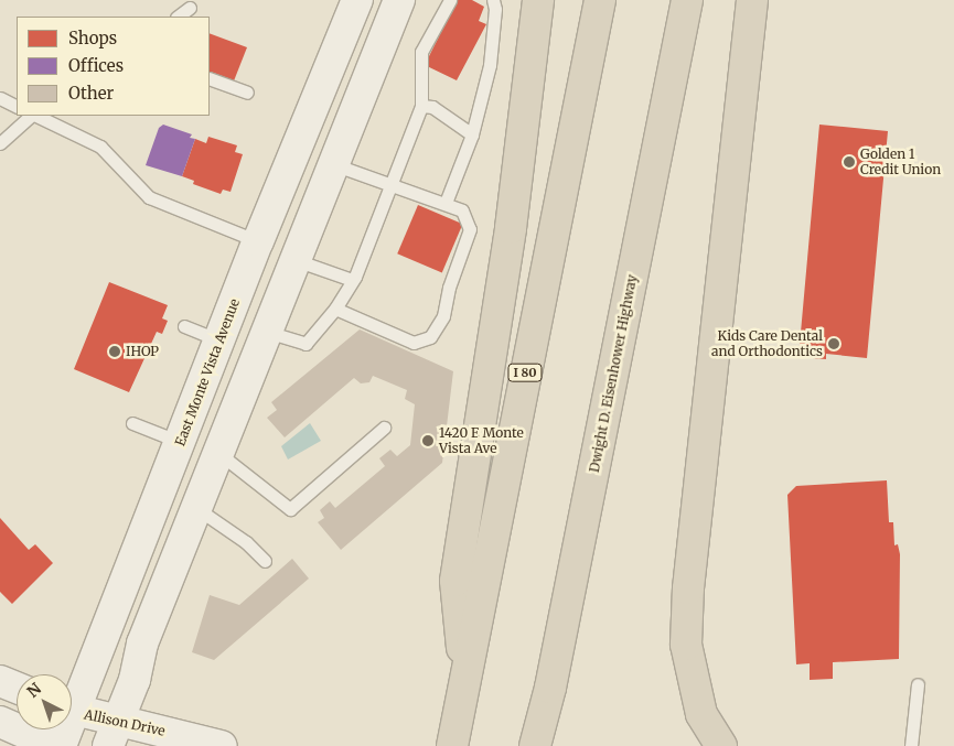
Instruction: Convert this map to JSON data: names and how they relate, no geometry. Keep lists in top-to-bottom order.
{
  "streets": {
    "highway": ["I 80", "Dwight D. Eisenhower Highway"],
    "main road": ["East Monte Vista Avenue", "Allison Drive"]
  },
  "places": [
    "Golden 1 Credit Union",
    "Kids Care Dental and Orthodontics",
    "IHOP",
    "1420 E Monte Vista Ave"
  ],
  "legend": ["Shops", "Offices", "Other"],
  "north": "top left"
}
